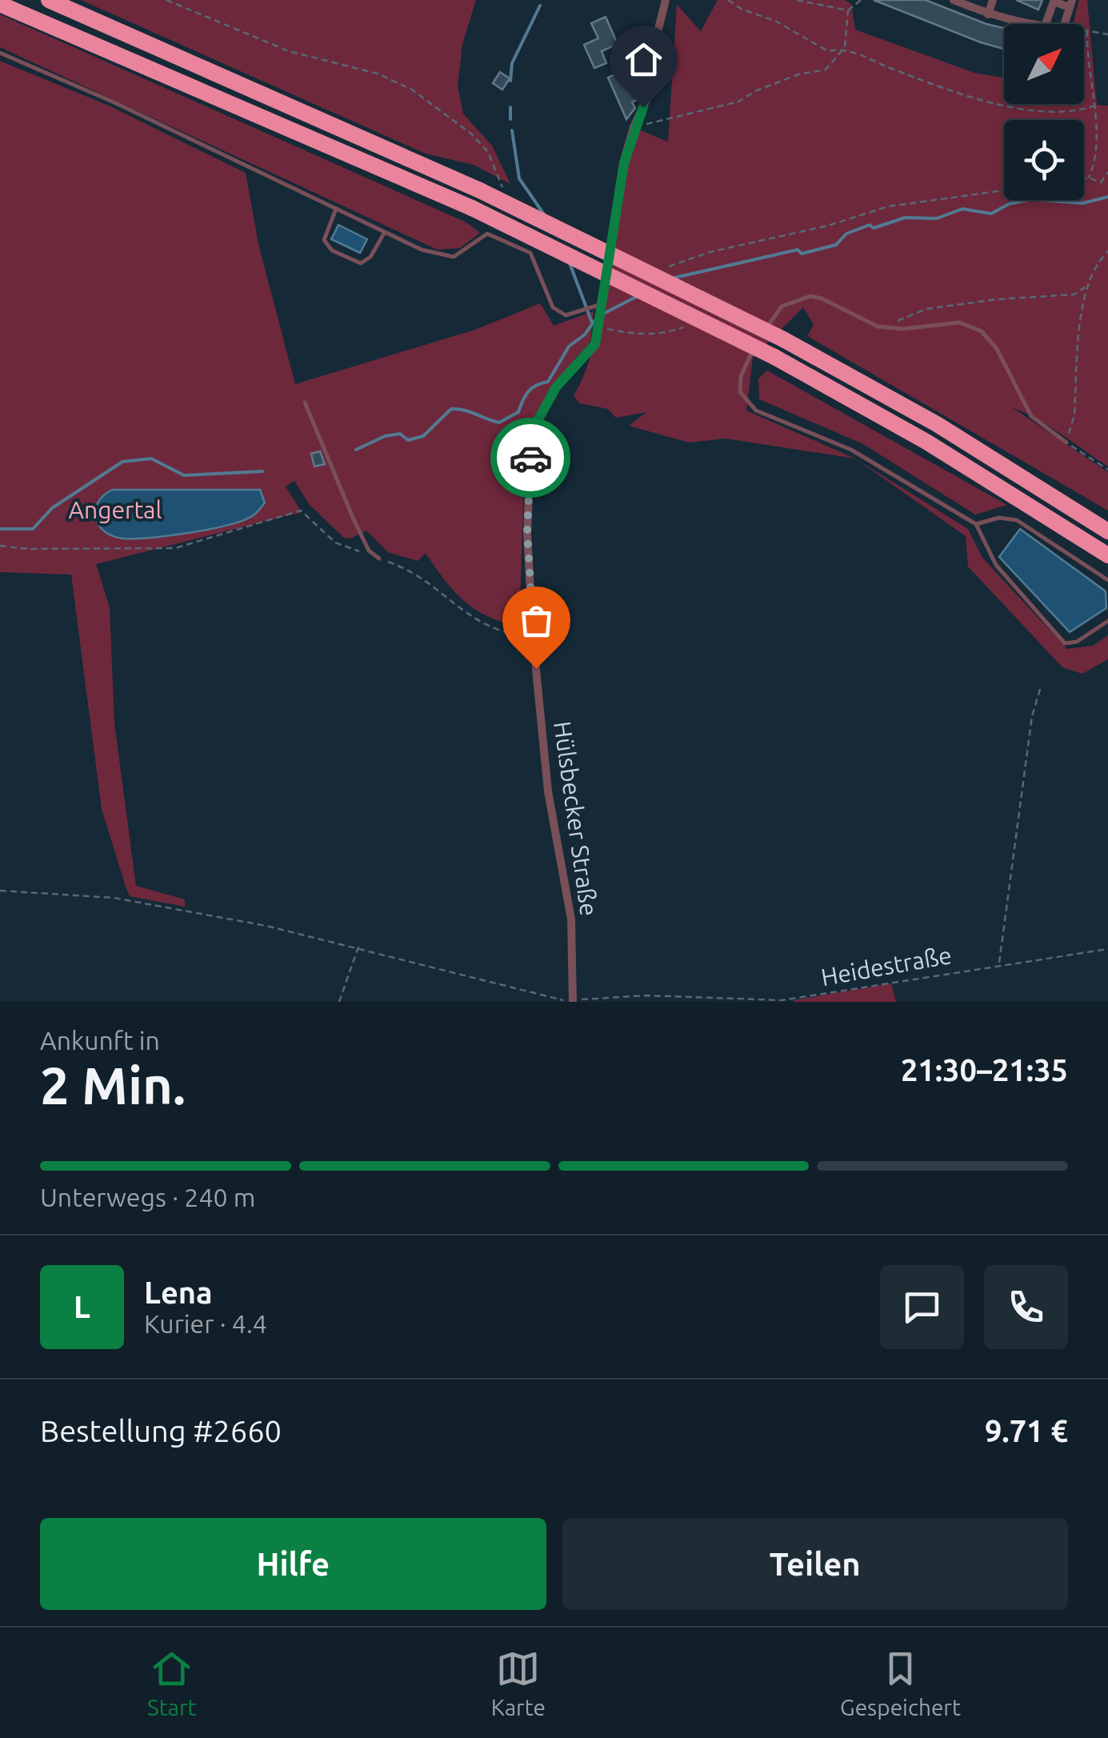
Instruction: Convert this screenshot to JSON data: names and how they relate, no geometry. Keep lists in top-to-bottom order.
{
  "streets": {
    "street": ["Hülsbecker Straße"],
    "path": ["Heidestraße"]
  },
  "crossings": [
    ["Hülsbecker Straße", "Heidestraße"]
  ],
  "parks": ["Angertal"],
  "north": "top right",
  "page": {
    "heading": ["2 Min.", "Ankunft in", "21:30–21:35"],
    "panel": [
      "Lena",
      "Kurier · 4.4",
      "Bestellung #2660",
      "9.71 €"
    ],
    "bar": "Unterwegs · 240 m",
    "round": "L",
    "buttons": ["Hilfe", "Teilen"],
    "tabs": ["Start", "Karte", "Gespeichert"]
  }
}
